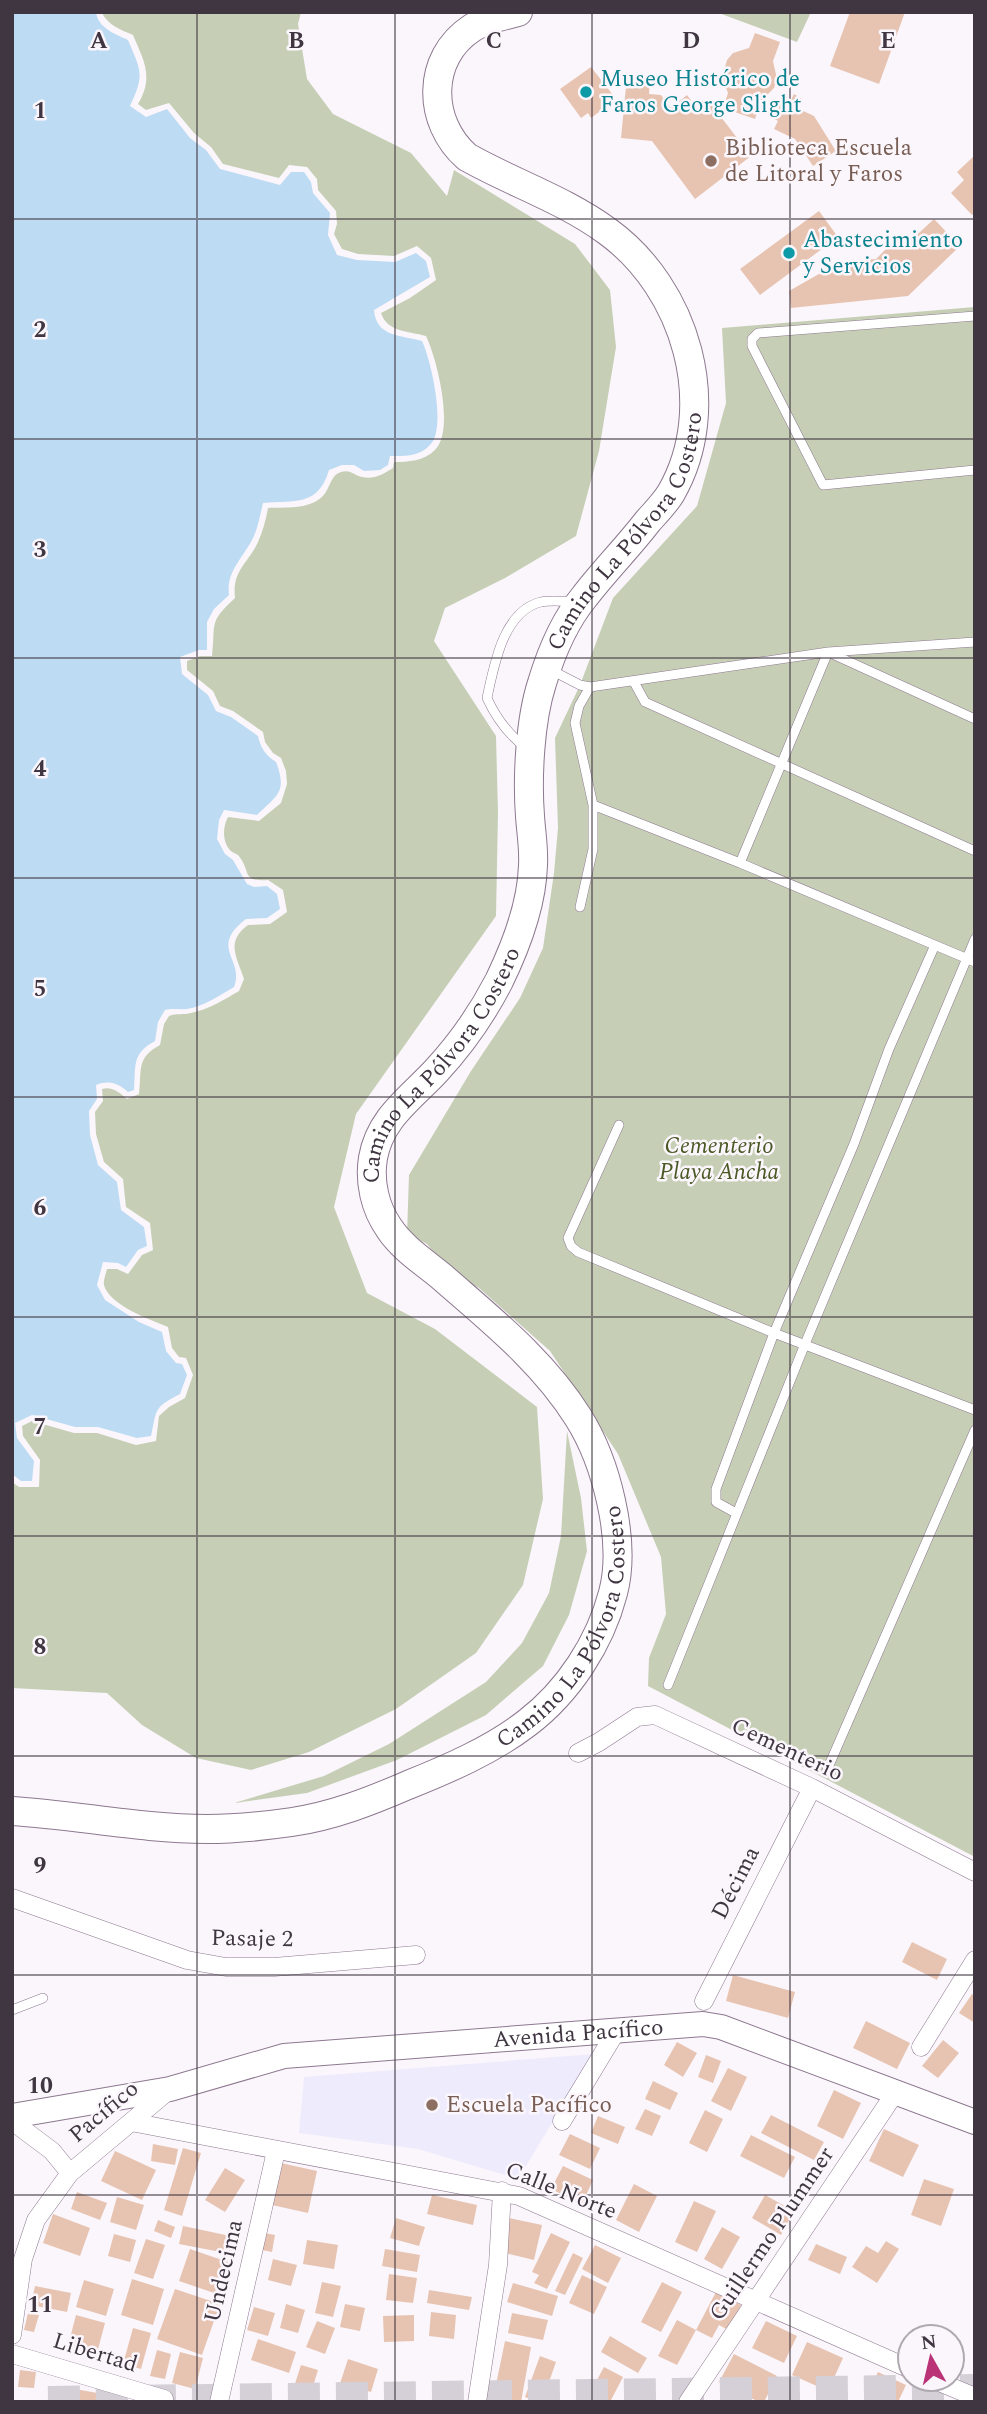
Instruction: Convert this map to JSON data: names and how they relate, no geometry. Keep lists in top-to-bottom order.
{
  "streets": {
    "main road": ["Camino La Pólvora Costero"],
    "street": [
      "Cementerio",
      "Décima",
      "Pasaje 2",
      "Avenida Pacífico",
      "Pacífico",
      "Calle Norte",
      "Guillermo Plummer",
      "Undecima",
      "Libertad"
    ]
  },
  "crossings": [
    ["Cementerio", "Décima"],
    ["Avenida Pacífico", "Pacífico"],
    ["Avenida Pacífico", "Guillermo Plummer"],
    ["Pacífico", "Calle Norte"],
    ["Calle Norte", "Guillermo Plummer"],
    ["Calle Norte", "Undecima"]
  ],
  "parks": ["Cementerio Playa Ancha"],
  "places": [
    "Museo Histórico de Faros George Slight",
    "Biblioteca Escuela de Litoral y Faros",
    "Abastecimiento y Servicios",
    "Escuela Pacífico"
  ],
  "north": "top",
  "grid": {
    "columns": [
      "A",
      "B",
      "C",
      "D",
      "E"
    ],
    "rows": [
      "1",
      "2",
      "3",
      "4",
      "5",
      "6",
      "7",
      "8",
      "9",
      "10",
      "11"
    ]
  }
}
